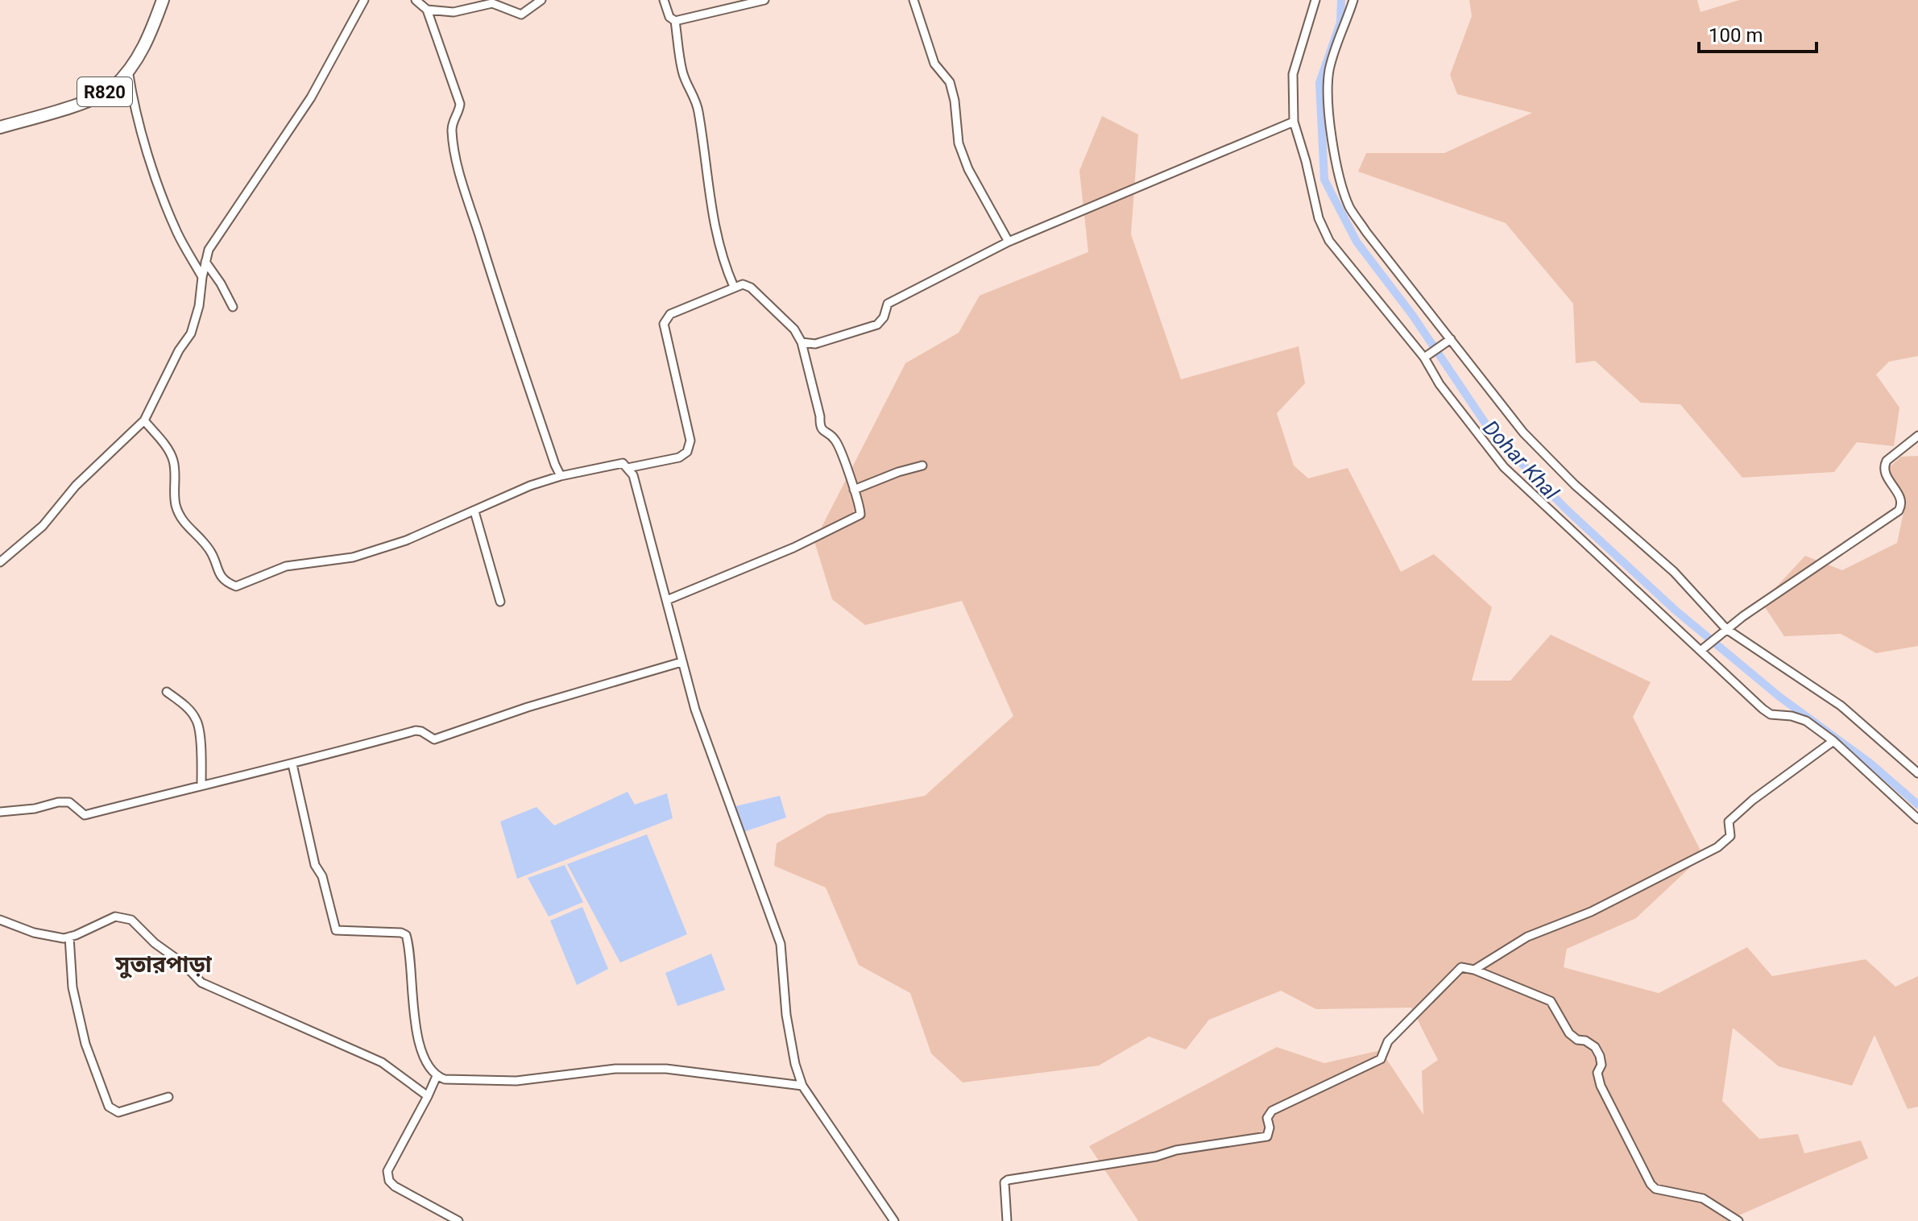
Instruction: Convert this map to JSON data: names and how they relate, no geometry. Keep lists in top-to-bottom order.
{
  "streets": {
    "main road": ["R820"]
  },
  "districts": ["সুতারপাড়া"],
  "water": ["Dohar Khal"],
  "scale_bar": "100 m"
}
